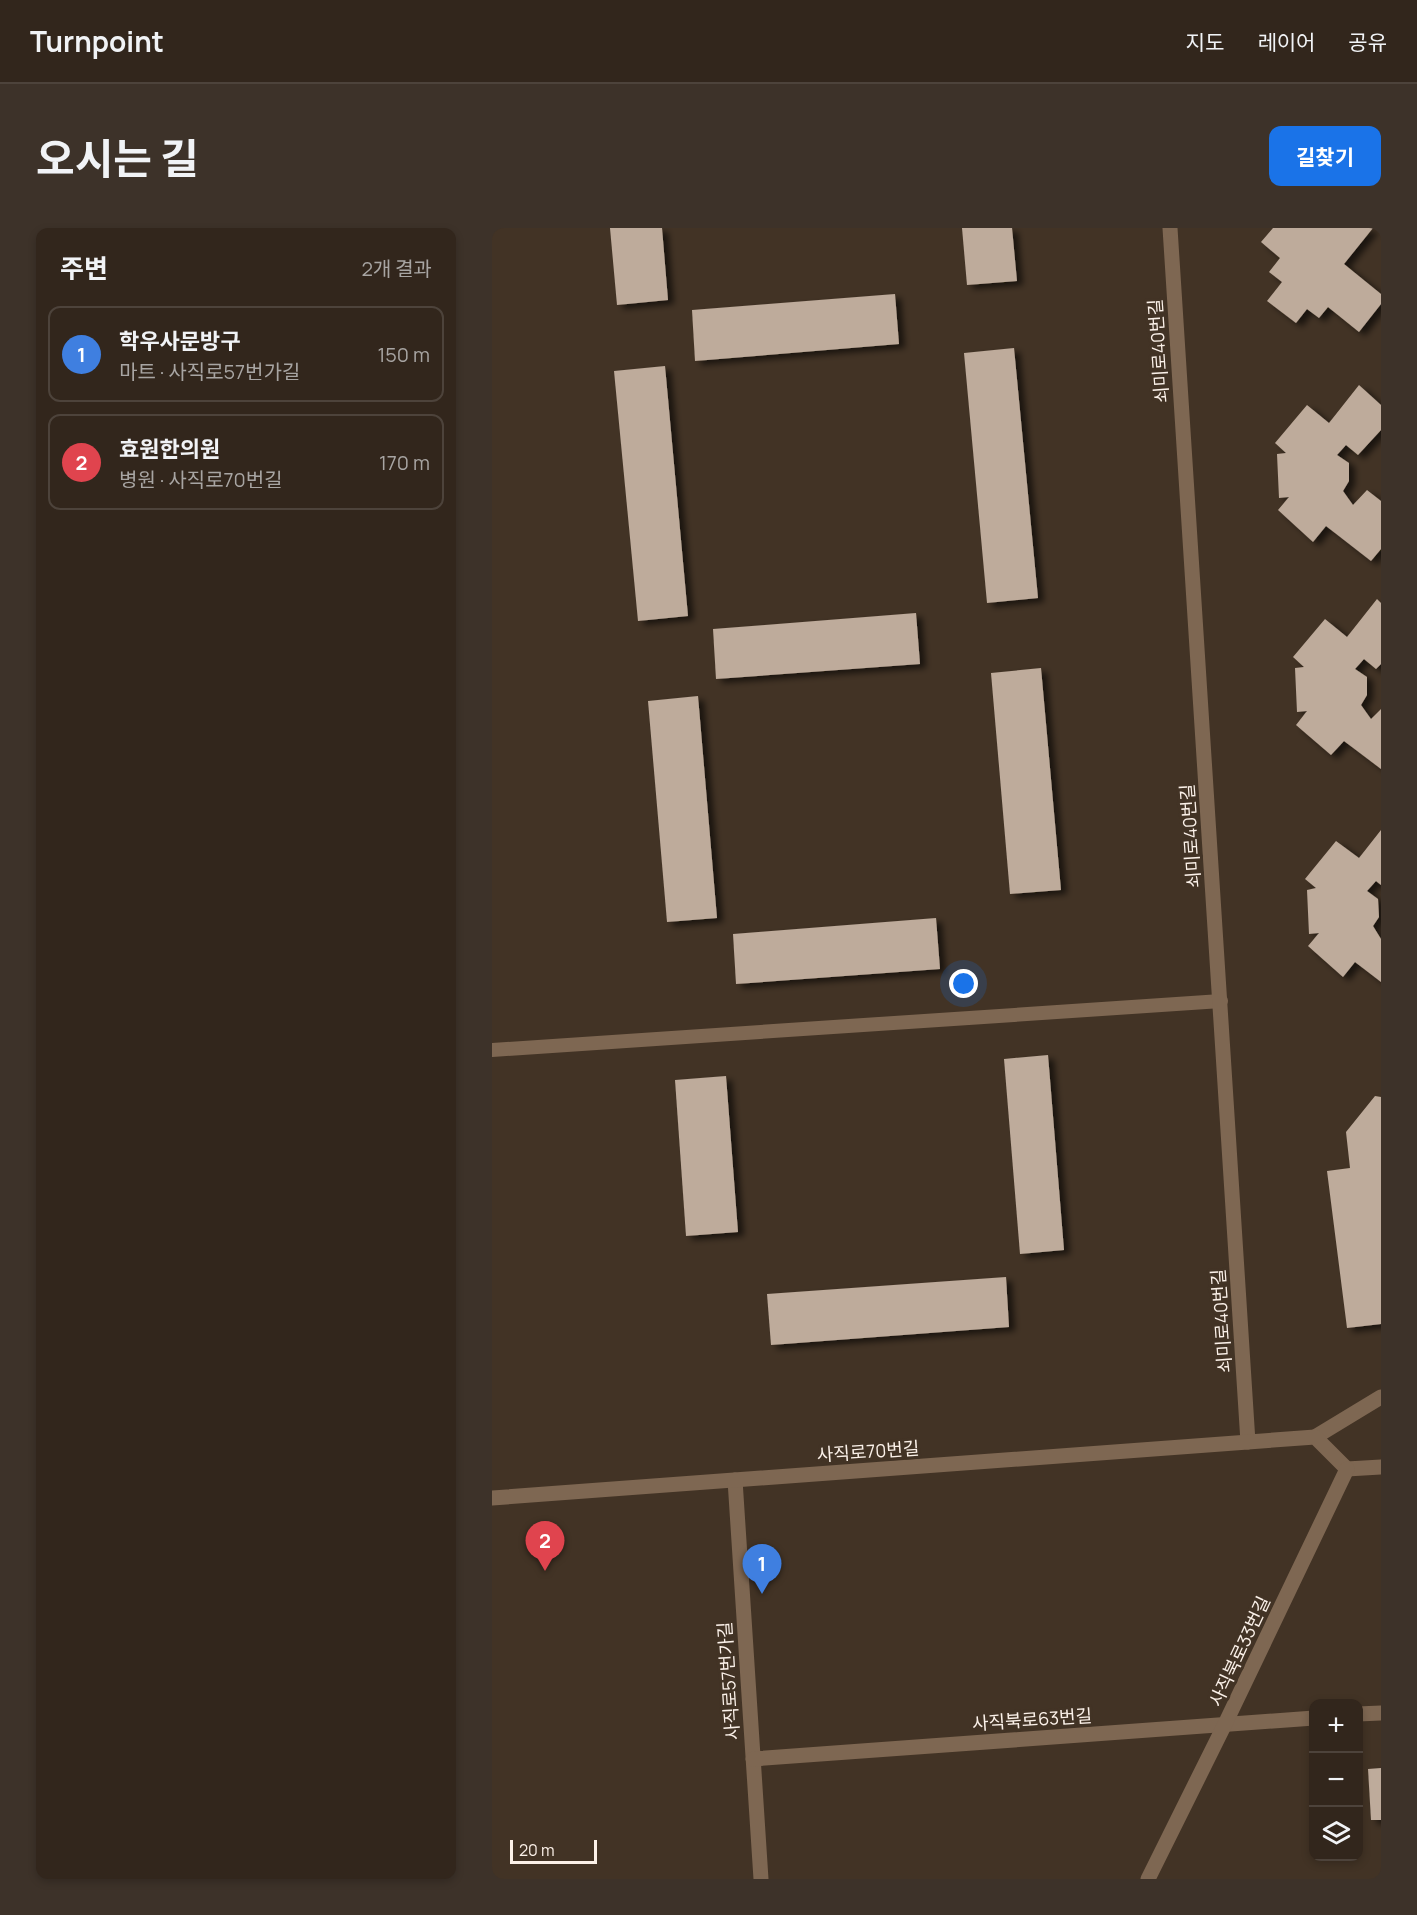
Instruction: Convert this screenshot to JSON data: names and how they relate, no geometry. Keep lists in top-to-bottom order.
{
  "streets": {
    "street": [
      "쇠미로40번길",
      "사직로70번길",
      "사직북로33번길",
      "사직로57번가길",
      "사직북로63번길"
    ]
  },
  "crossings": [
    ["쇠미로40번길", "사직로70번길"],
    ["사직로70번길", "사직로57번가길"],
    ["사직북로33번길", "사직북로63번길"],
    ["사직로57번가길", "사직북로63번길"]
  ],
  "scale_bar": "20 m",
  "page": {
    "header": "Turnpoint",
    "nav": ["지도", "레이어", "공유"],
    "title": "오시는 길",
    "buttons": "길찾기",
    "heading": ["주변", "2개 결과"],
    "list": [
      {
        "mark": "1",
        "name": "학우사문방구",
        "note": "마트 · 사직로57번가길",
        "value": "150 m"
      },
      {
        "mark": "2",
        "name": "효원한의원",
        "note": "병원 · 사직로70번길",
        "value": "170 m"
      }
    ],
    "pins": ["2", "1"],
    "map_buttons": ["+", "−"],
    "scale": "20 m"
  }
}
